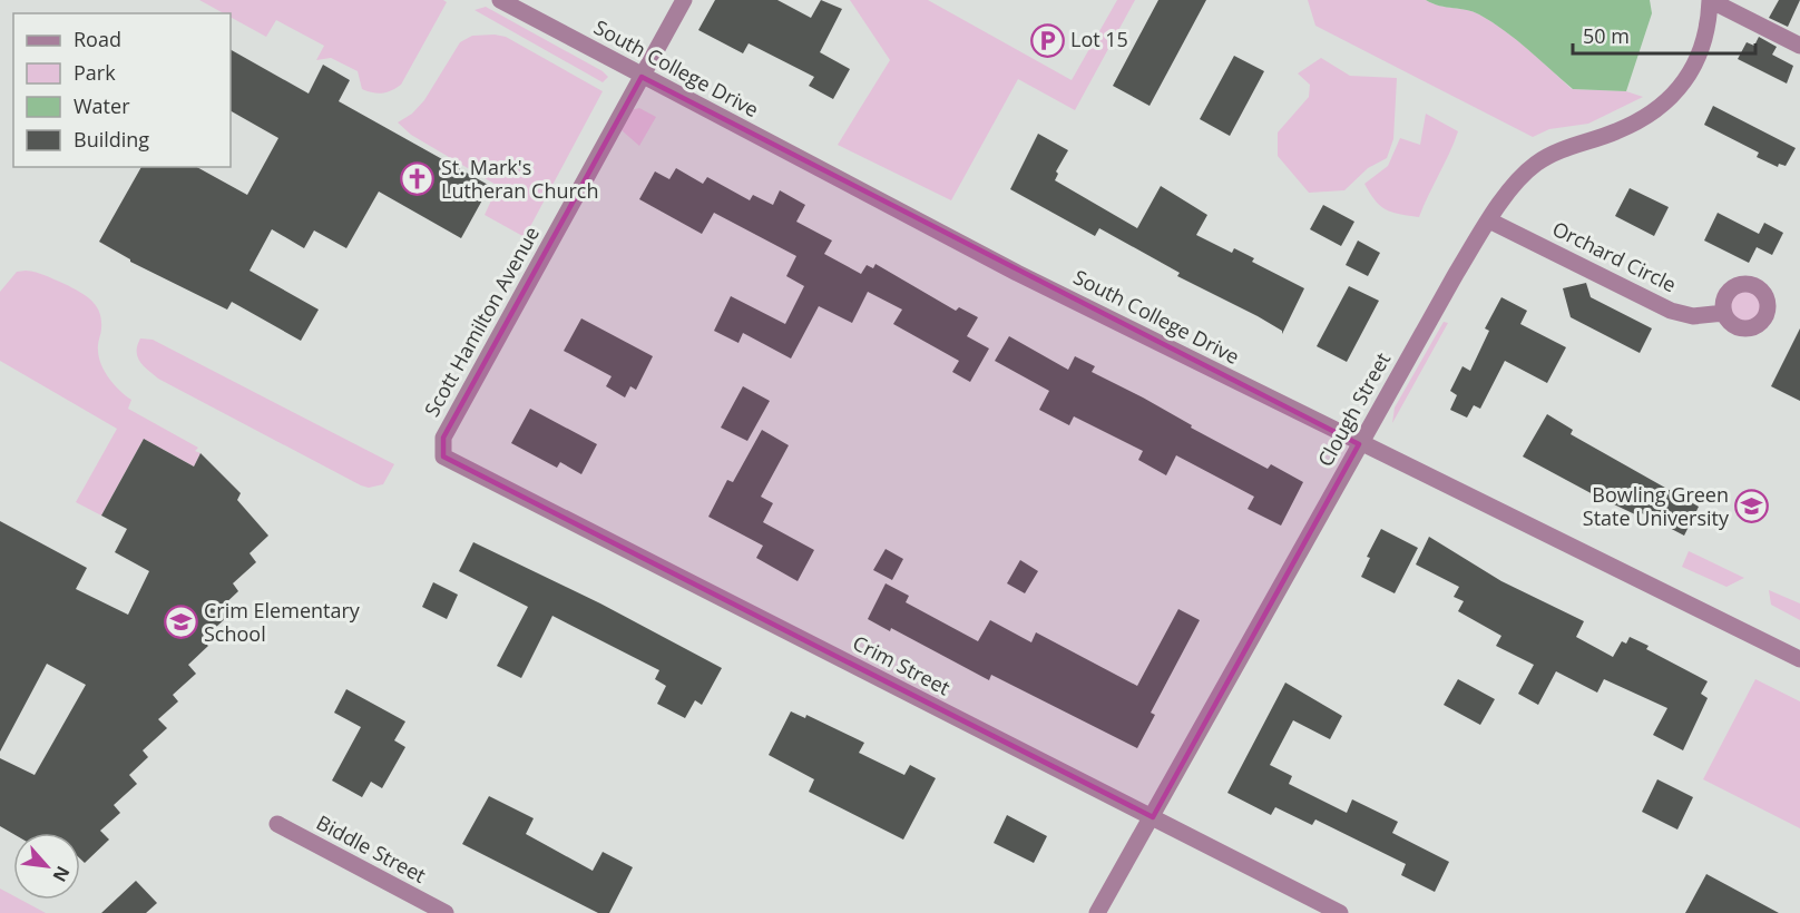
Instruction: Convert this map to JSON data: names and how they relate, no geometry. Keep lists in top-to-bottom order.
{
  "streets": {
    "street": [
      "South College Drive",
      "Orchard Circle",
      "Scott Hamilton Avenue",
      "Clough Street",
      "Crim Street",
      "Biddle Street"
    ]
  },
  "crossings": [
    ["South College Drive", "Scott Hamilton Avenue"],
    ["South College Drive", "Clough Street"],
    ["Orchard Circle", "Clough Street"],
    ["Scott Hamilton Avenue", "Crim Street"],
    ["Clough Street", "Crim Street"]
  ],
  "places": {
    "parking": ["Lot 15"],
    "church": ["St. Mark's Lutheran Church"],
    "school or university": ["Bowling Green State University", "Crim Elementary School"]
  },
  "legend": [
    "Road",
    "Park",
    "Water",
    "Building"
  ],
  "scale_bar": "50 m",
  "north": "bottom right"
}
